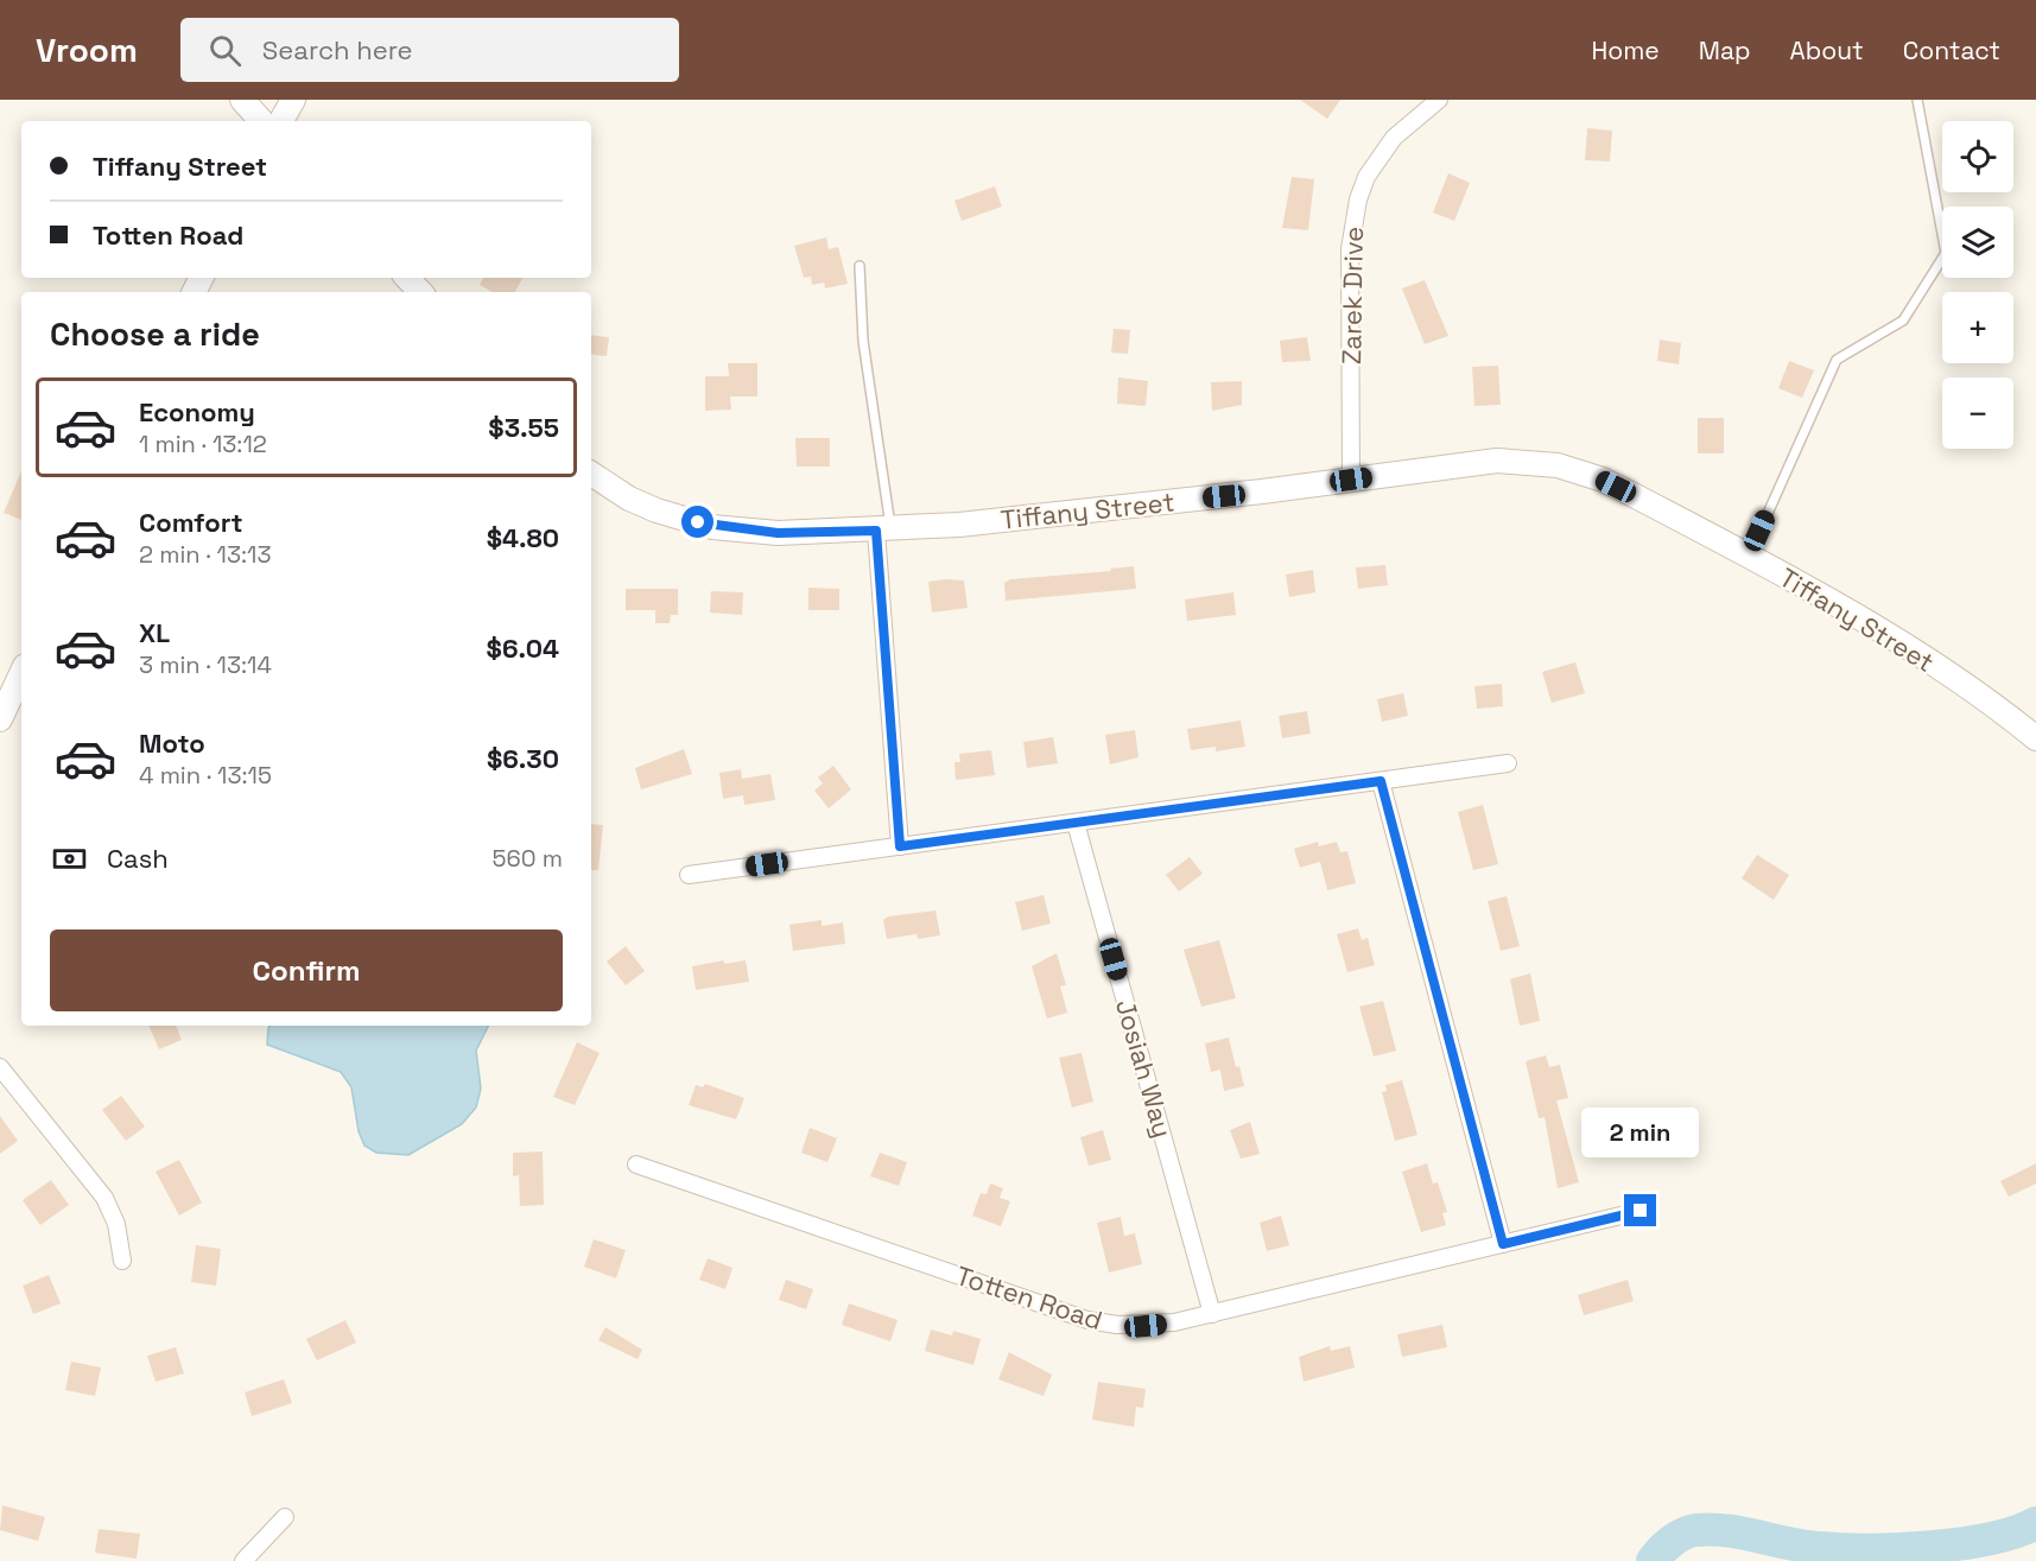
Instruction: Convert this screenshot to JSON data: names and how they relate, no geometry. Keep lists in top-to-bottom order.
{
  "streets": {
    "street": [
      "Zarek Drive",
      "Tiffany Street",
      "Josiah Way",
      "Totten Road"
    ]
  },
  "crossings": [
    ["Zarek Drive", "Tiffany Street"],
    ["Josiah Way", "Totten Road"]
  ],
  "page": {
    "header": "Vroom",
    "search": "Search here",
    "nav": [
      "Home",
      "Map",
      "About",
      "Contact"
    ],
    "map_buttons": ["+", "−"],
    "banner": ["Tiffany Street", "Totten Road"],
    "heading": "Choose a ride",
    "list": [
      {
        "name": "Economy",
        "note": "1 min · 13:12",
        "value": "$3.55"
      },
      {
        "name": "Comfort",
        "note": "2 min · 13:13",
        "value": "$4.80"
      },
      {
        "name": "XL",
        "note": "3 min · 13:14",
        "value": "$6.04"
      },
      {
        "name": "Moto",
        "note": "4 min · 13:15",
        "value": "$6.30"
      }
    ],
    "pay": ["Cash", "560 m"],
    "buttons": "Confirm",
    "bubble": "2 min"
  }
}
